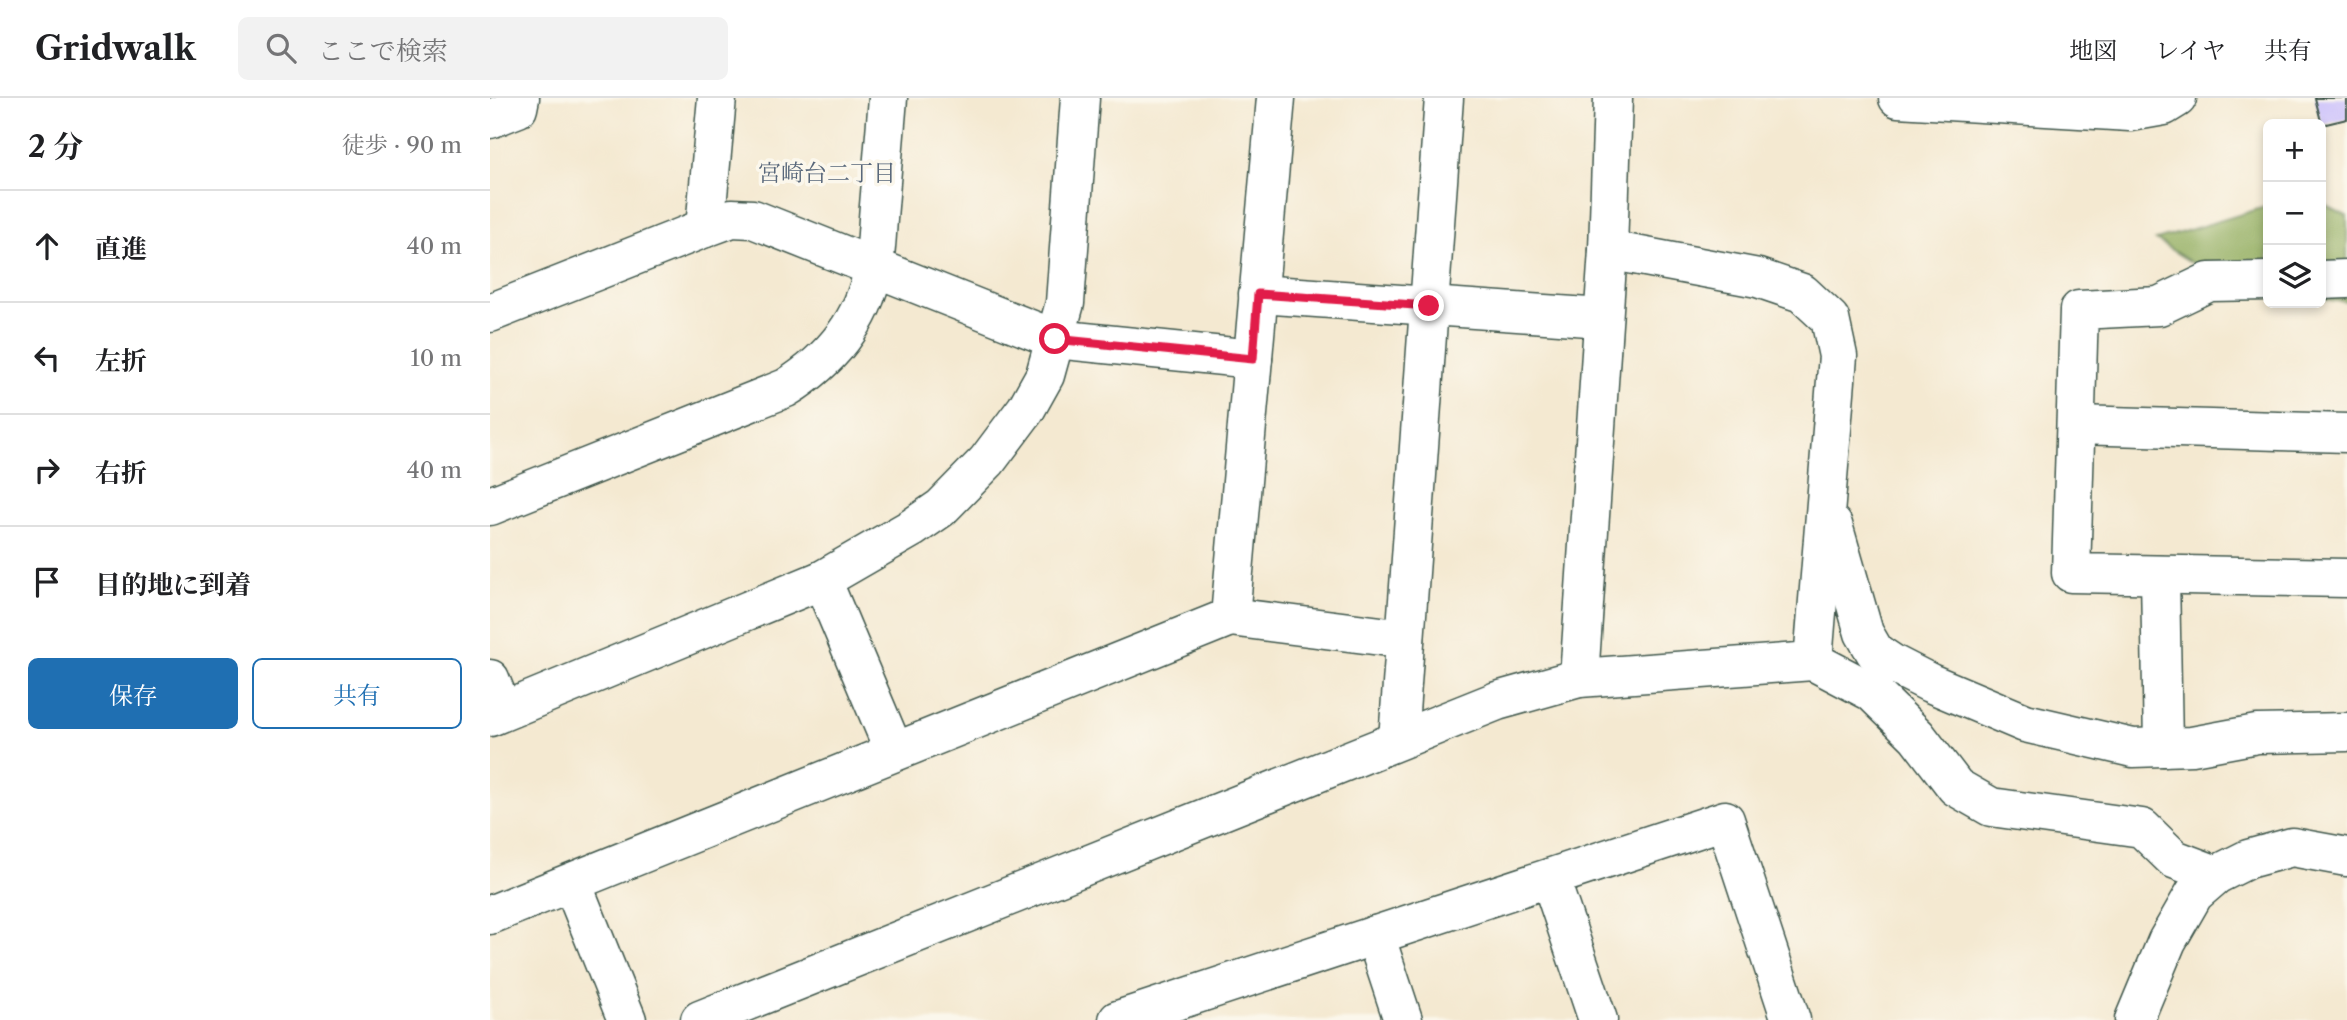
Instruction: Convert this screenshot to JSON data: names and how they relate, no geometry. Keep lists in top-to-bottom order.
{
  "districts": ["宮崎台二丁目"],
  "page": {
    "header": "Gridwalk",
    "search": "ここで検索",
    "nav": ["地図", "レイヤ", "共有"],
    "heading": ["2 分", "徒歩 · 90 m"],
    "map_buttons": ["+", "−"],
    "list": [
      ["直進", "40 m"],
      ["左折", "10 m"],
      ["右折", "40 m"],
      "目的地に到着"
    ],
    "buttons": ["保存", "共有"]
  }
}
